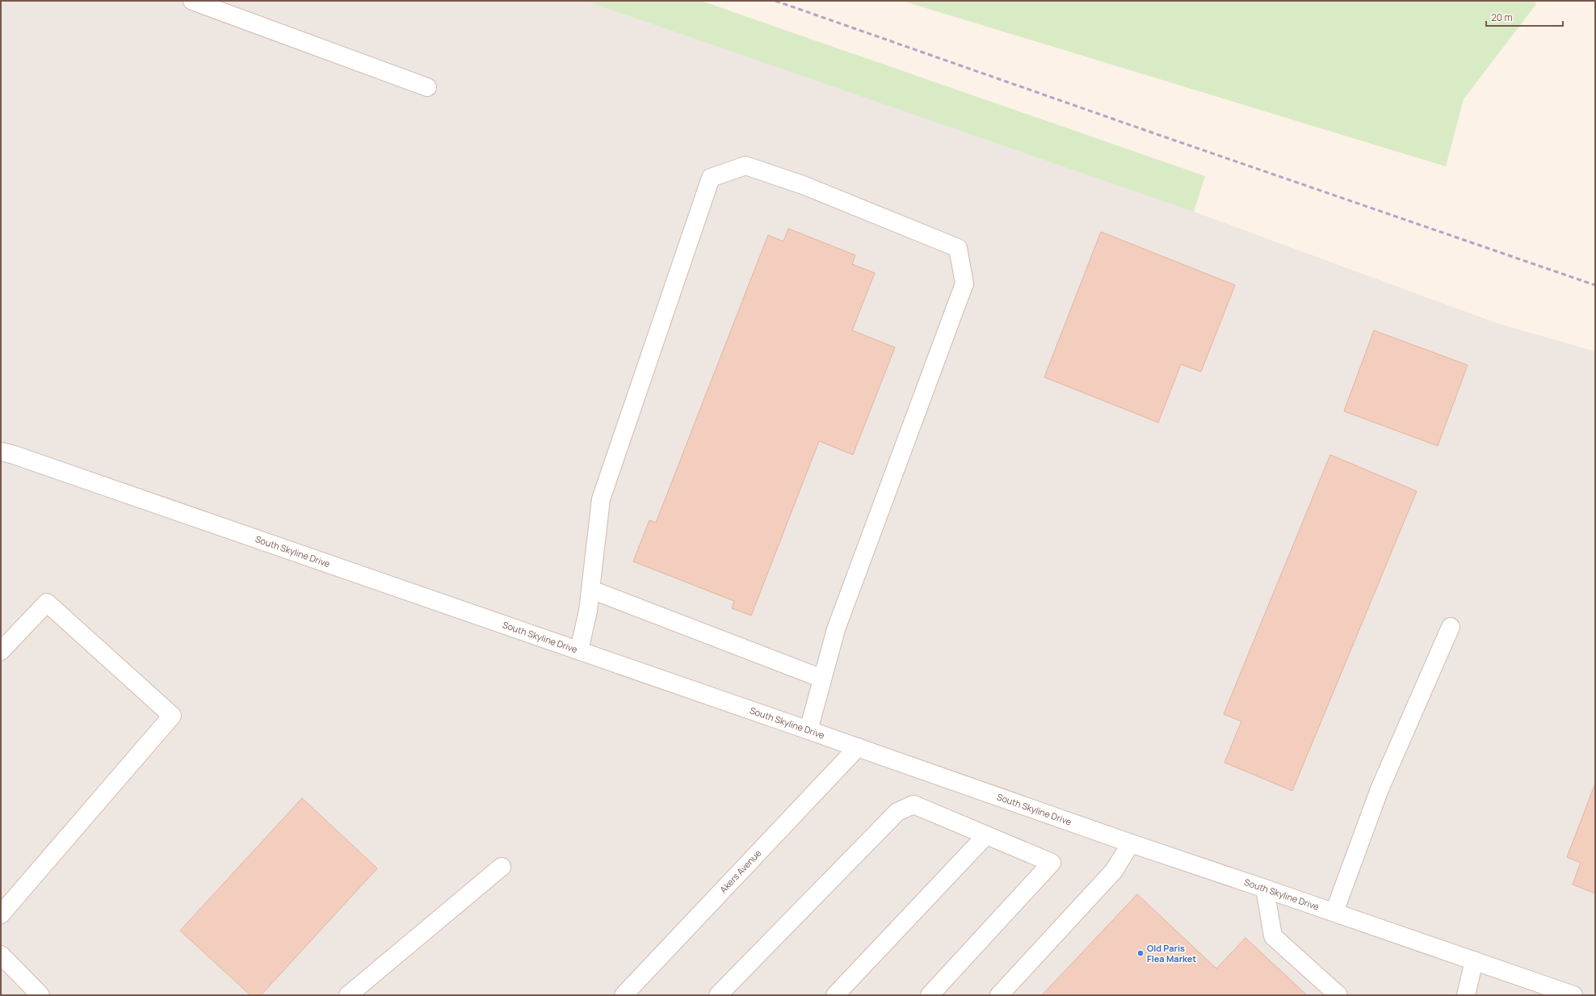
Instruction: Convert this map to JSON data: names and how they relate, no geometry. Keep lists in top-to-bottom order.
{
  "streets": {
    "street": ["South Skyline Drive", "Akers Avenue"]
  },
  "crossings": [
    ["South Skyline Drive", "Akers Avenue"]
  ],
  "places": ["Old Paris Flea Market"],
  "scale_bar": "20 m"
}
